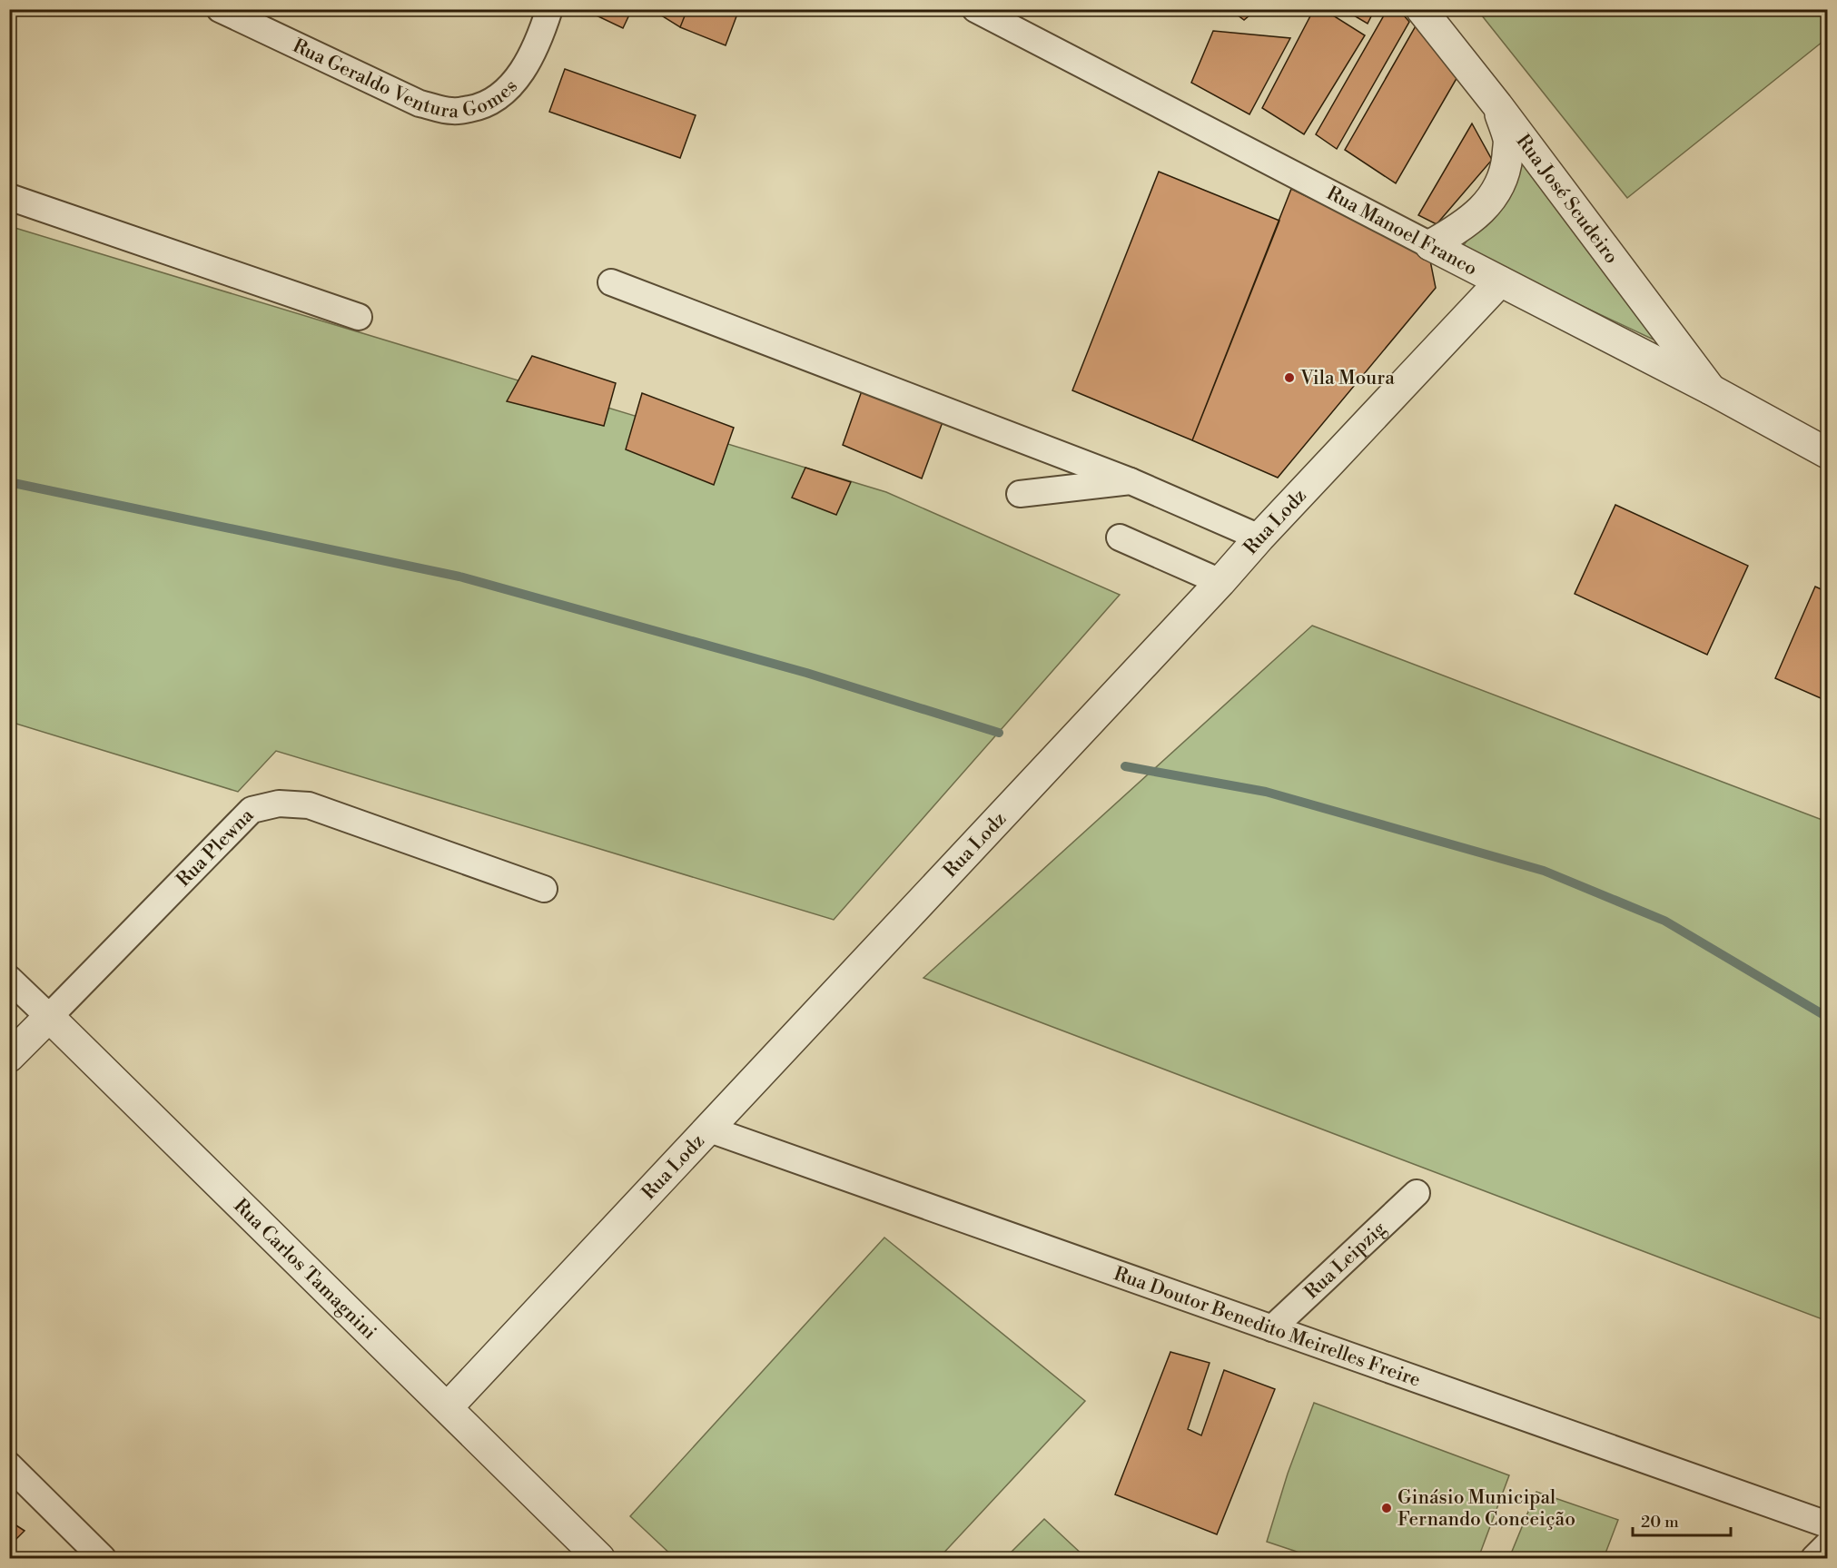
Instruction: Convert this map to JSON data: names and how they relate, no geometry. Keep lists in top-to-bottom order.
{
  "streets": {
    "street": [
      "Rua Geraldo Ventura Gomes",
      "Rua José Scudeiro",
      "Rua Manoel Franco",
      "Rua Lodz",
      "Rua Plewna",
      "Rua Leipzig",
      "Rua Carlos Tamagnini",
      "Rua Doutor Benedito Meirelles Freire"
    ]
  },
  "crossings": [
    ["Rua José Scudeiro", "Rua Manoel Franco"],
    ["Rua Manoel Franco", "Rua Lodz"],
    ["Rua Lodz", "Rua Carlos Tamagnini"],
    ["Rua Lodz", "Rua Doutor Benedito Meirelles Freire"],
    ["Rua Plewna", "Rua Carlos Tamagnini"],
    ["Rua Leipzig", "Rua Doutor Benedito Meirelles Freire"]
  ],
  "places": ["Vila Moura", "Ginásio Municipal Fernando Conceição"],
  "scale_bar": "20 m"
}
